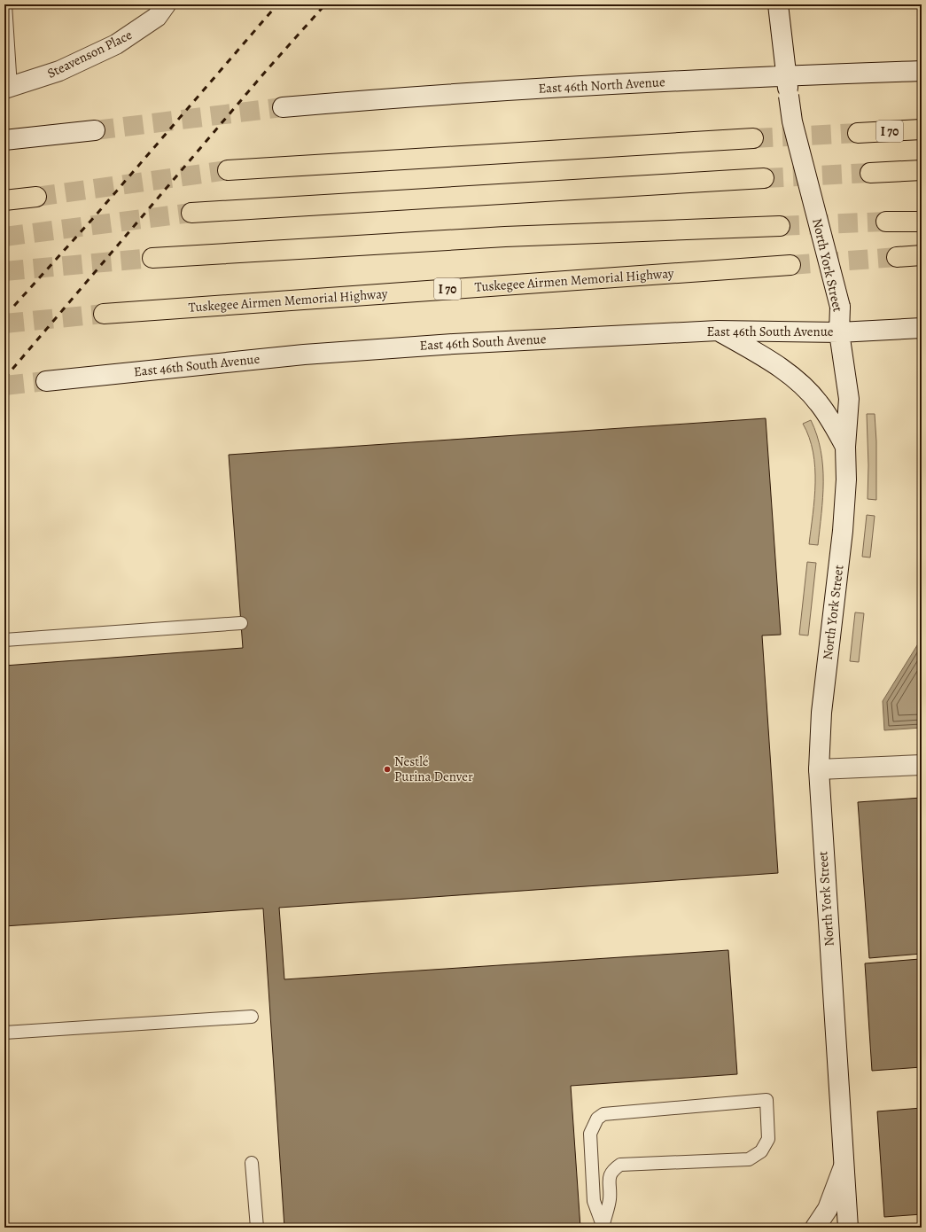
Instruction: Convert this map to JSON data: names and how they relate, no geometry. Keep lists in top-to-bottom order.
{
  "streets": {
    "highway": ["I 70", "Tuskegee Airmen Memorial Highway"],
    "main road": [
      "Steavenson Place",
      "East 46th North Avenue",
      "North York Street",
      "East 46th South Avenue"
    ]
  },
  "crossings": [
    ["East 46th North Avenue", "North York Street"],
    ["North York Street", "East 46th South Avenue"]
  ],
  "places": ["Nestlé Purina Denver"]
}
